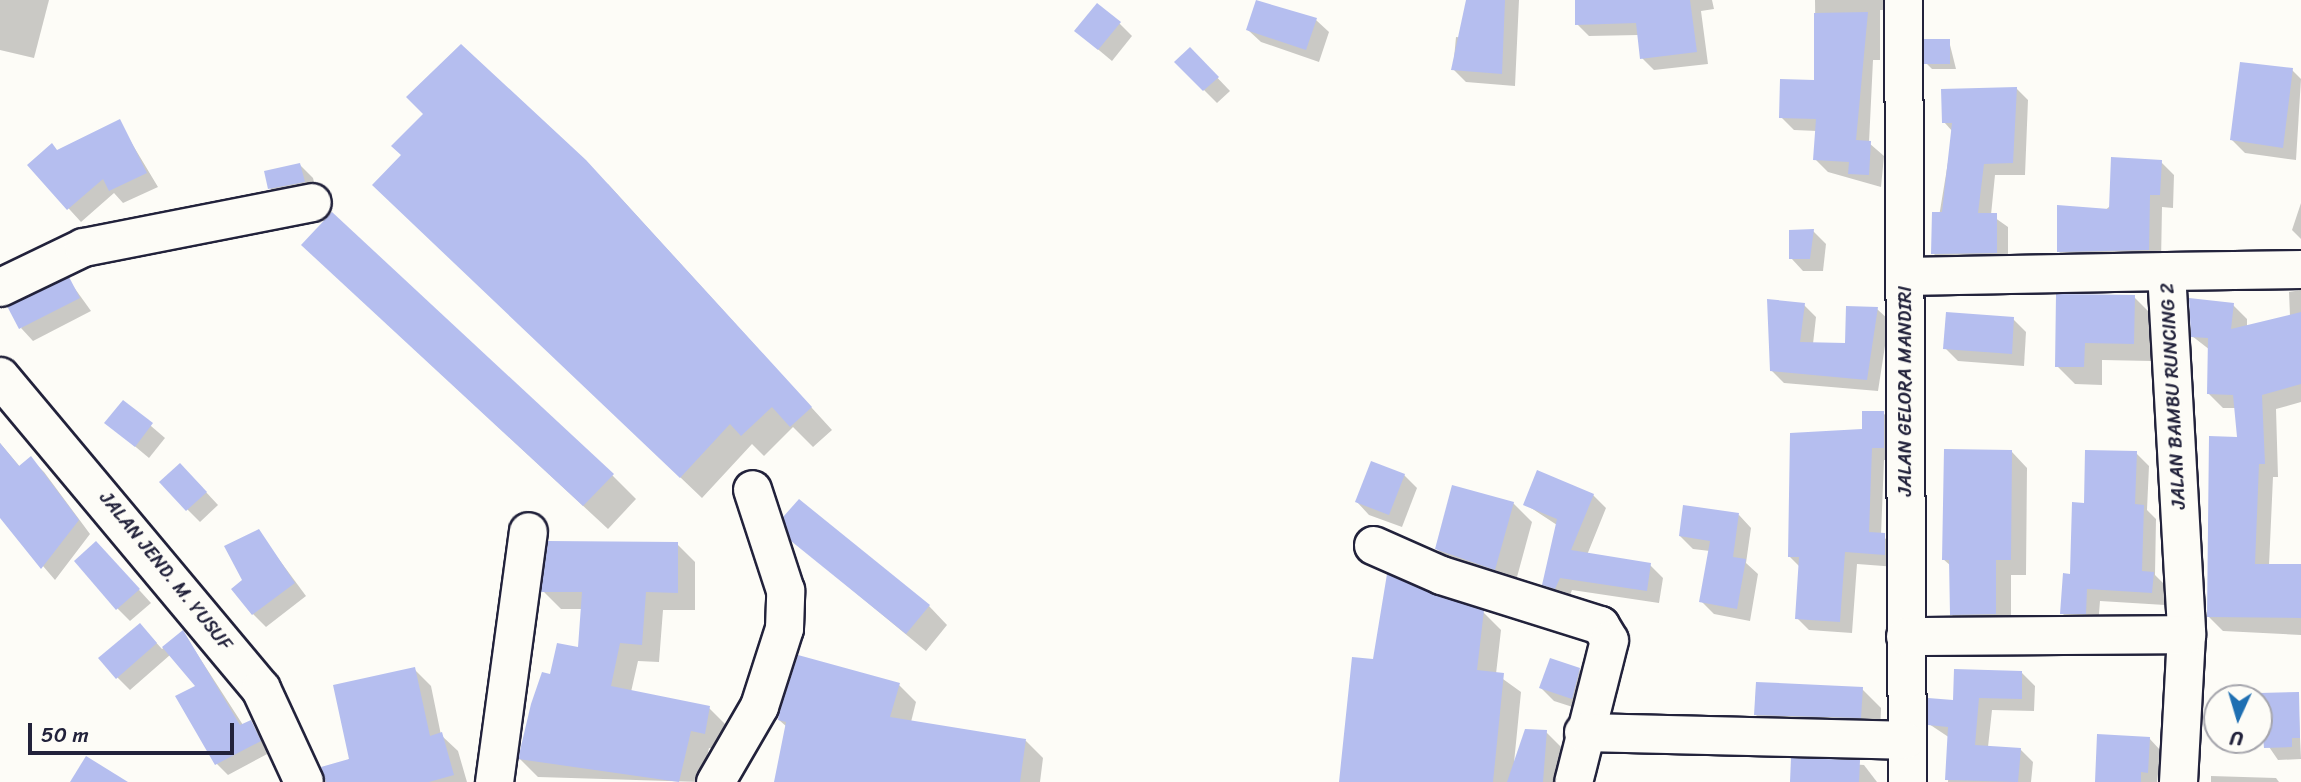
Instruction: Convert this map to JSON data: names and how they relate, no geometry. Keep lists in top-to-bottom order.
{
  "streets": {
    "highway": ["JALAN JEND. M. YUSUF"],
    "street": ["JALAN GELORA MANDIRI", "JALAN BAMBU RUNCING 2"]
  },
  "crossings": [
    ["JALAN GELORA MANDIRI", "JALAN BAMBU RUNCING 2"]
  ],
  "scale_bar": "50 m",
  "north": "bottom"
}
